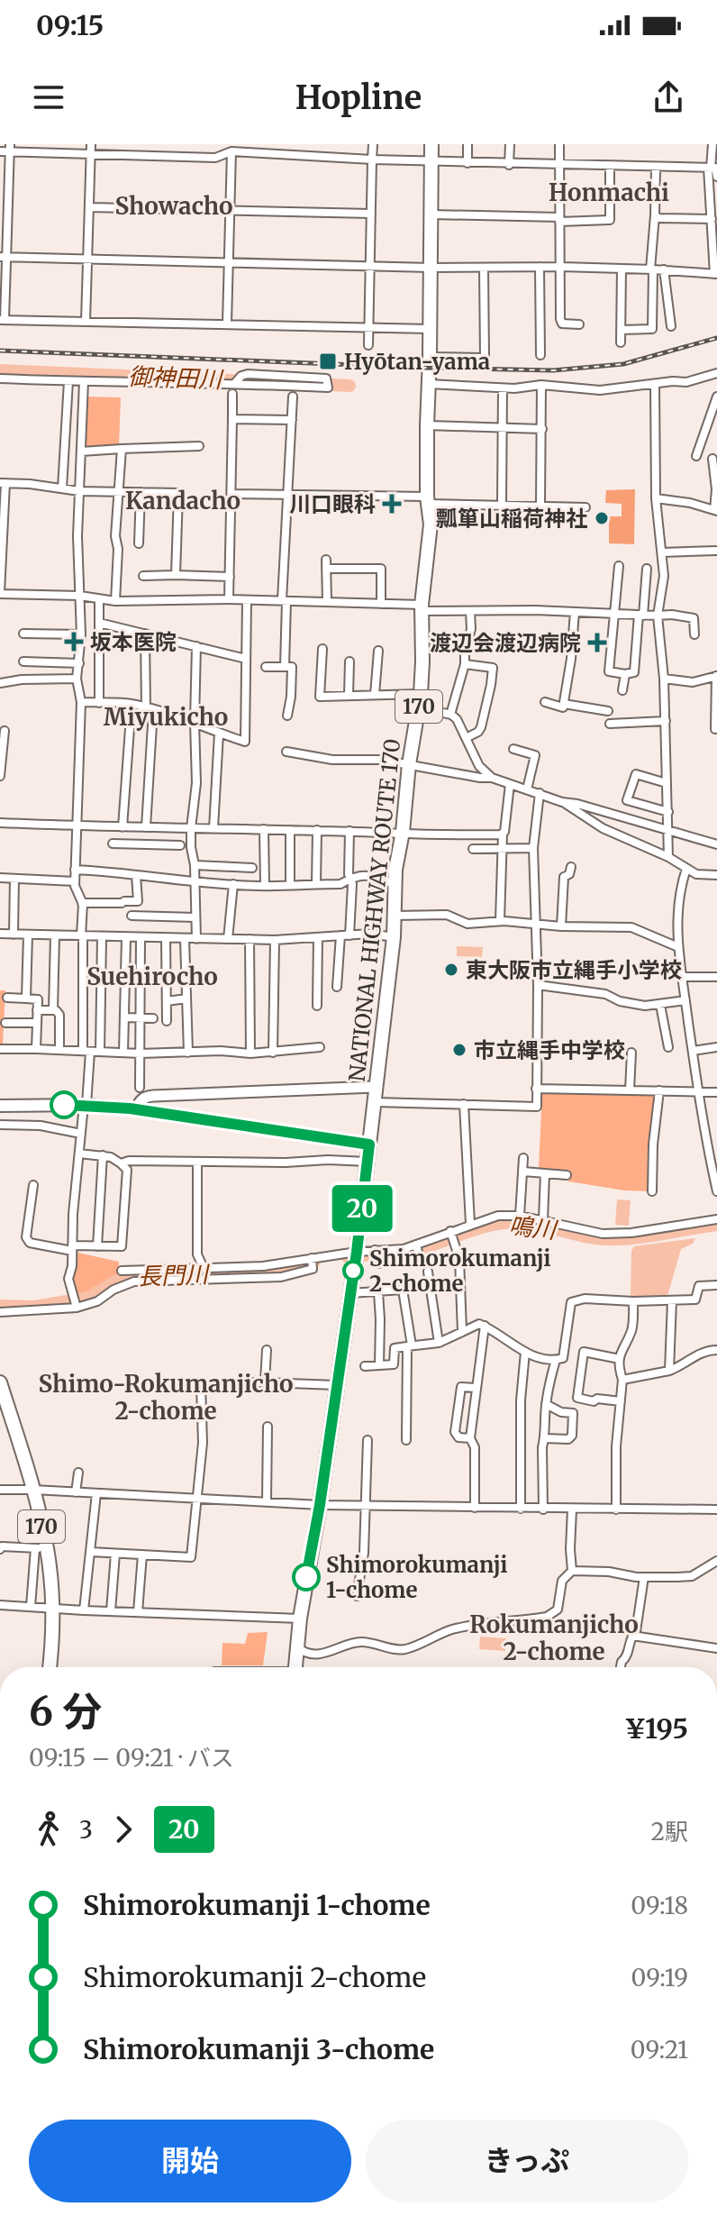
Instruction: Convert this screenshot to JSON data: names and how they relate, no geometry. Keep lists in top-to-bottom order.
{
  "streets": {
    "highway": ["170", "NATIONAL HIGHWAY ROUTE 170"]
  },
  "districts": [
    "Honmachi",
    "Showacho",
    "Kandacho",
    "Miyukicho",
    "Suehirocho",
    "Shimo-Rokumanjicho 2-chome",
    "Rokumanjicho 2-chome"
  ],
  "water": ["御神田川", "鳴川", "長門川"],
  "places": {
    "transit": ["Hyōtan-yama"],
    "health": ["川口眼科", "坂本医院", "渡辺会渡辺病院"],
    "other": [
      "瓢箪山稲荷神社",
      "東大阪市立縄手小学校",
      "市立縄手中学校",
      "Shimorokumanji 2-chome",
      "Shimorokumanji 1-chome"
    ]
  },
  "lines": ["bus line 20"],
  "page": {
    "status": "09:15",
    "header": "Hopline",
    "on_map": "20",
    "heading": ["6 分", "09:15 – 09:21 · バス", "¥195"],
    "legs": ["3", "20", "2駅"],
    "list": [
      {
        "name": "Shimorokumanji 1-chome",
        "value": "09:18"
      },
      {
        "name": "Shimorokumanji 2-chome",
        "value": "09:19"
      },
      {
        "name": "Shimorokumanji 3-chome",
        "value": "09:21"
      }
    ],
    "buttons": ["開始", "きっぷ"]
  }
}
